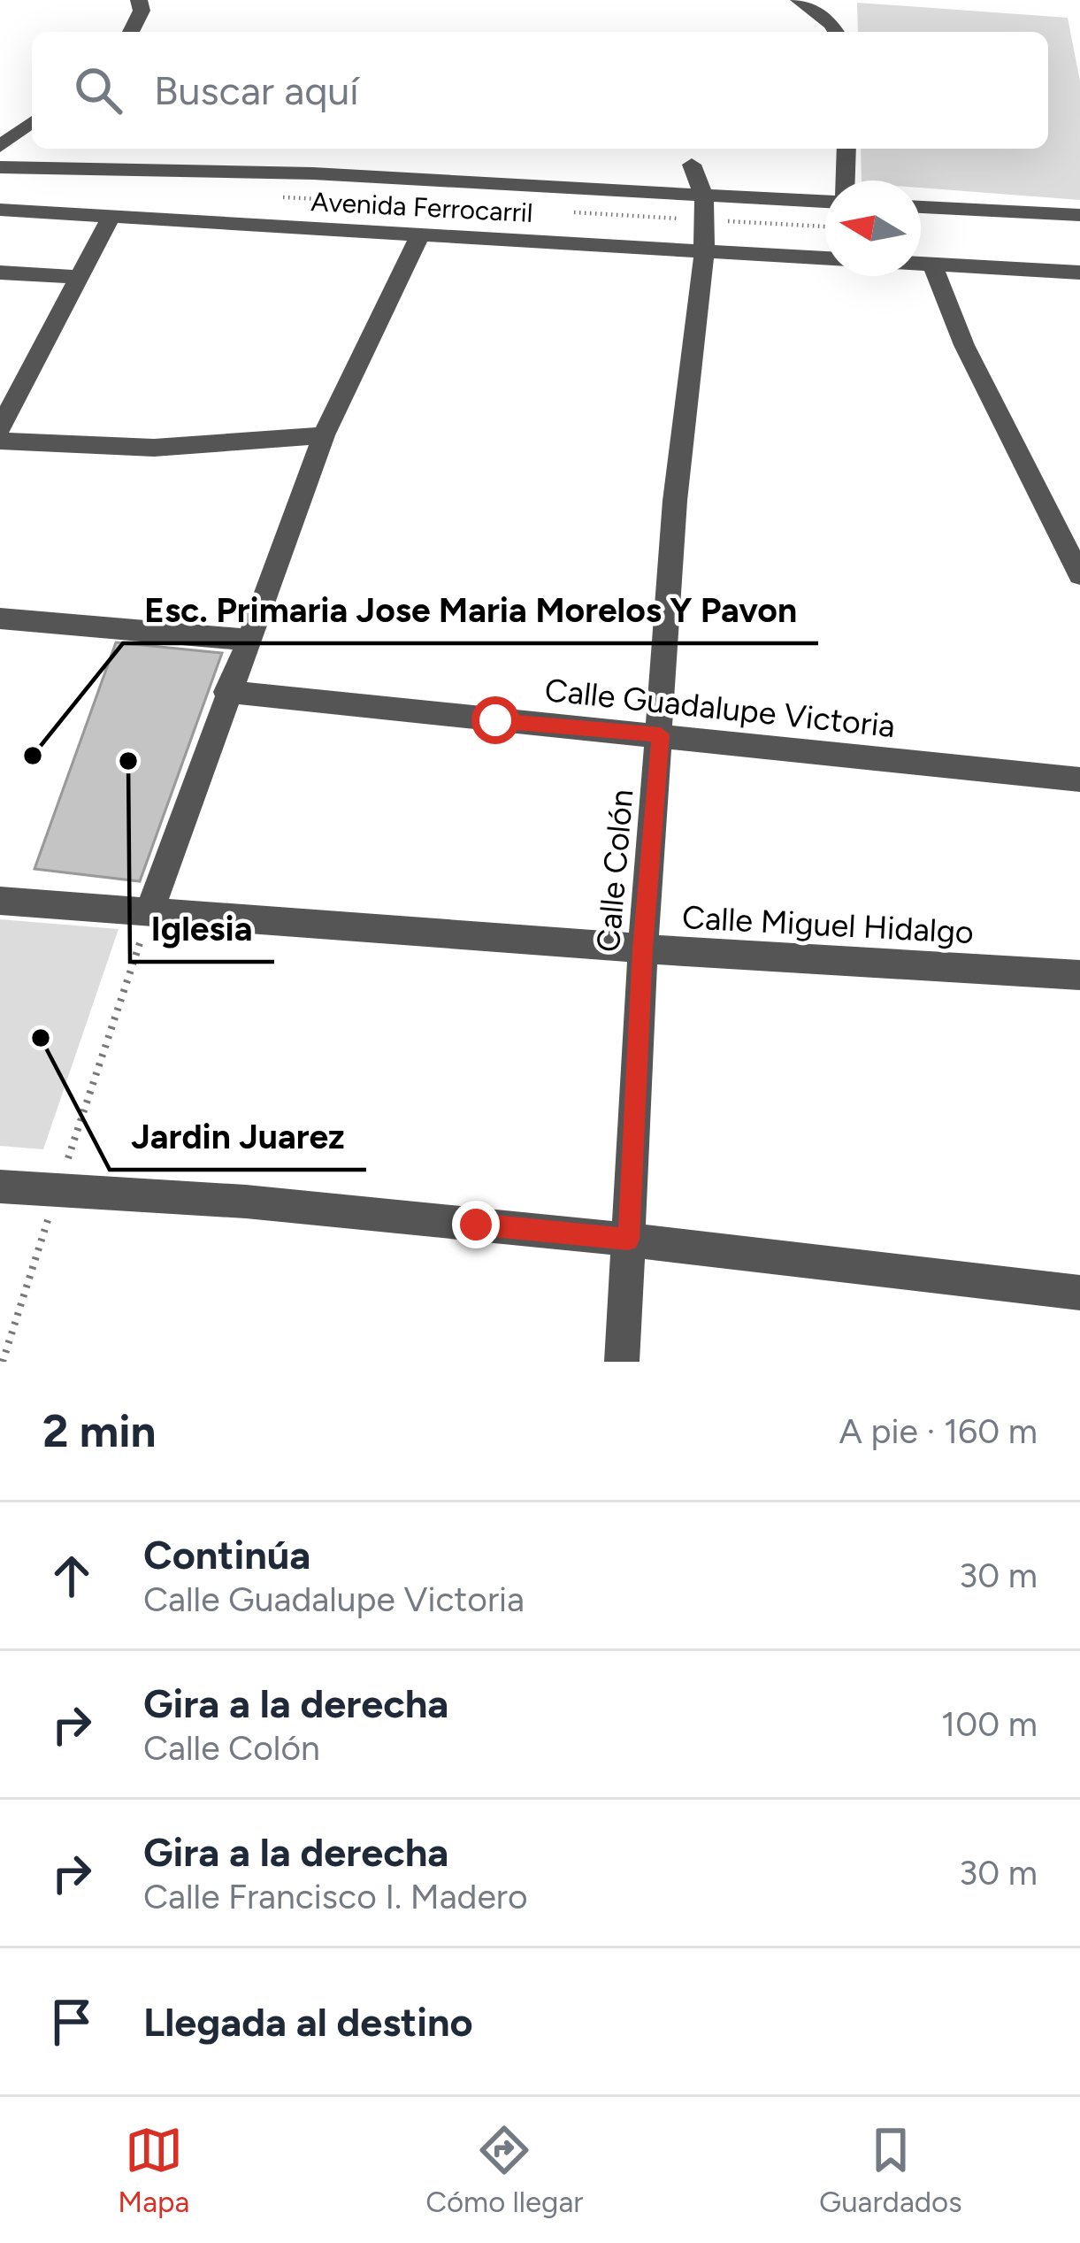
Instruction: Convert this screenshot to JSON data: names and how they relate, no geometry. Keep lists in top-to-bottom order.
{
  "streets": {
    "street": [
      "Avenida Ferrocarril",
      "Calle Guadalupe Victoria",
      "Calle Colón",
      "Calle Miguel Hidalgo"
    ]
  },
  "crossings": [
    ["Avenida Ferrocarril", "Calle Colón"],
    ["Calle Guadalupe Victoria", "Calle Colón"],
    ["Calle Colón", "Calle Miguel Hidalgo"]
  ],
  "places": ["Esc. Primaria Jose Maria Morelos Y Pavon", "Iglesia", "Jardin Juarez"],
  "north": "left",
  "page": {
    "search": "Buscar aquí",
    "heading": ["2 min", "A pie · 160 m"],
    "list": [
      ["Continúa", "Calle Guadalupe Victoria", "30 m"],
      ["Gira a la derecha", "Calle Colón", "100 m"],
      ["Gira a la derecha", "Calle Francisco I. Madero", "30 m"],
      "Llegada al destino"
    ],
    "nav": ["Mapa", "Cómo llegar", "Guardados"]
  }
}
